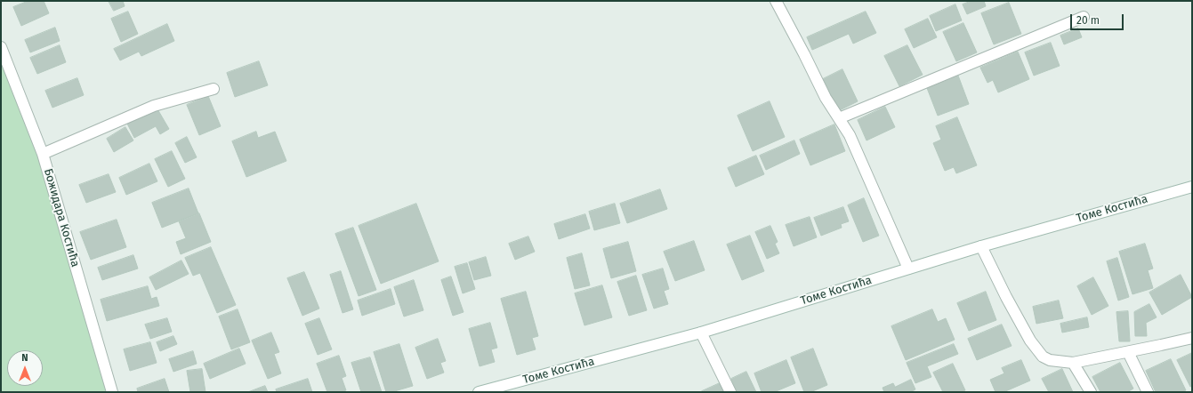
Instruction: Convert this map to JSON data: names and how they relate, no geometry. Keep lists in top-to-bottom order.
{
  "streets": {
    "street": ["Томе Костића", "Божидара Костића"]
  },
  "scale_bar": "20 m",
  "north": "top"
}
